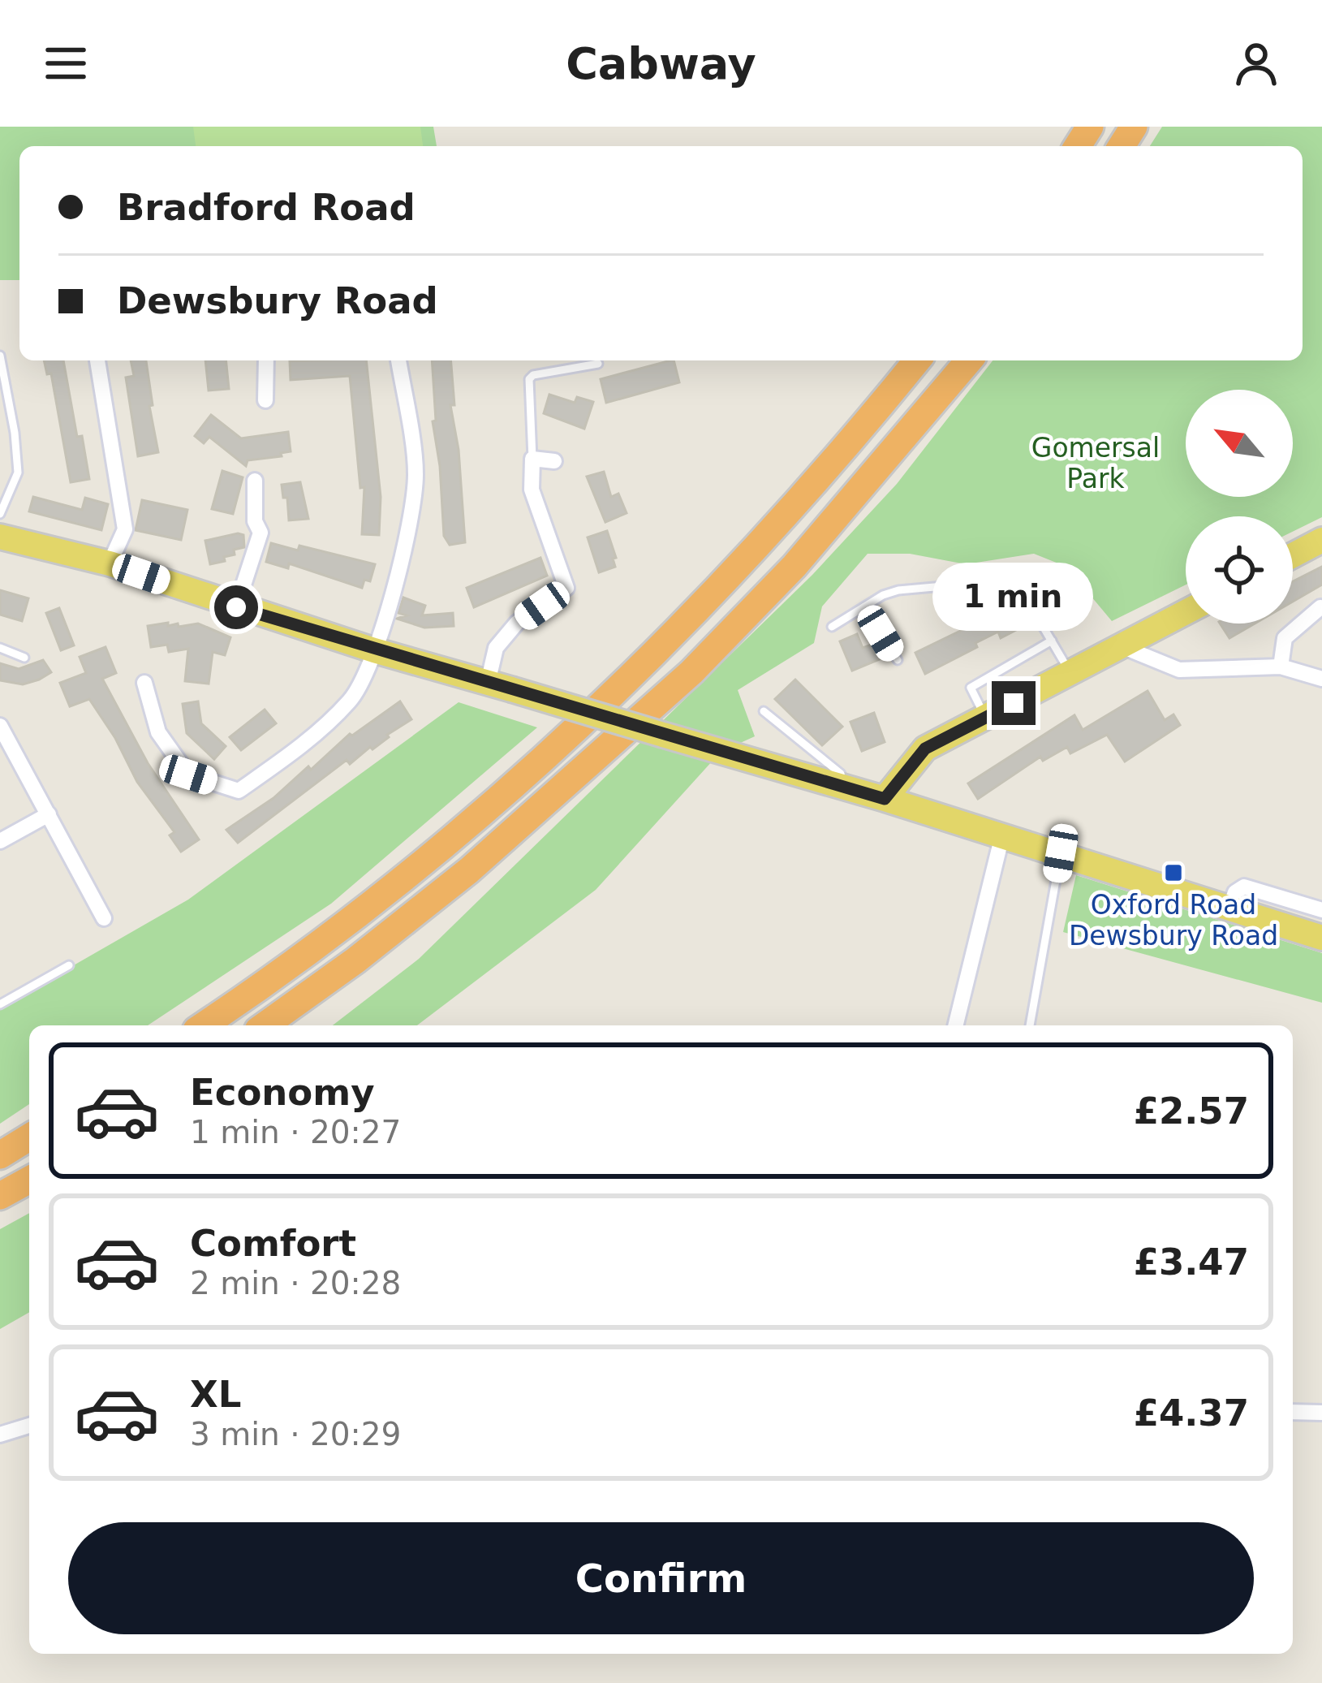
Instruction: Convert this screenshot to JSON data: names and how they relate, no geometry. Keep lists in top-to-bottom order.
{
  "parks": ["Gomersal Park"],
  "places": {
    "transit": ["Oxford Road Dewsbury Road"]
  },
  "north": "top left",
  "page": {
    "header": "Cabway",
    "banner": ["Bradford Road", "Dewsbury Road"],
    "bubble": "1 min",
    "list": [
      {
        "name": "Economy",
        "note": "1 min · 20:27",
        "value": "£2.57"
      },
      {
        "name": "Comfort",
        "note": "2 min · 20:28",
        "value": "£3.47"
      },
      {
        "name": "XL",
        "note": "3 min · 20:29",
        "value": "£4.37"
      }
    ],
    "buttons": "Confirm"
  }
}
